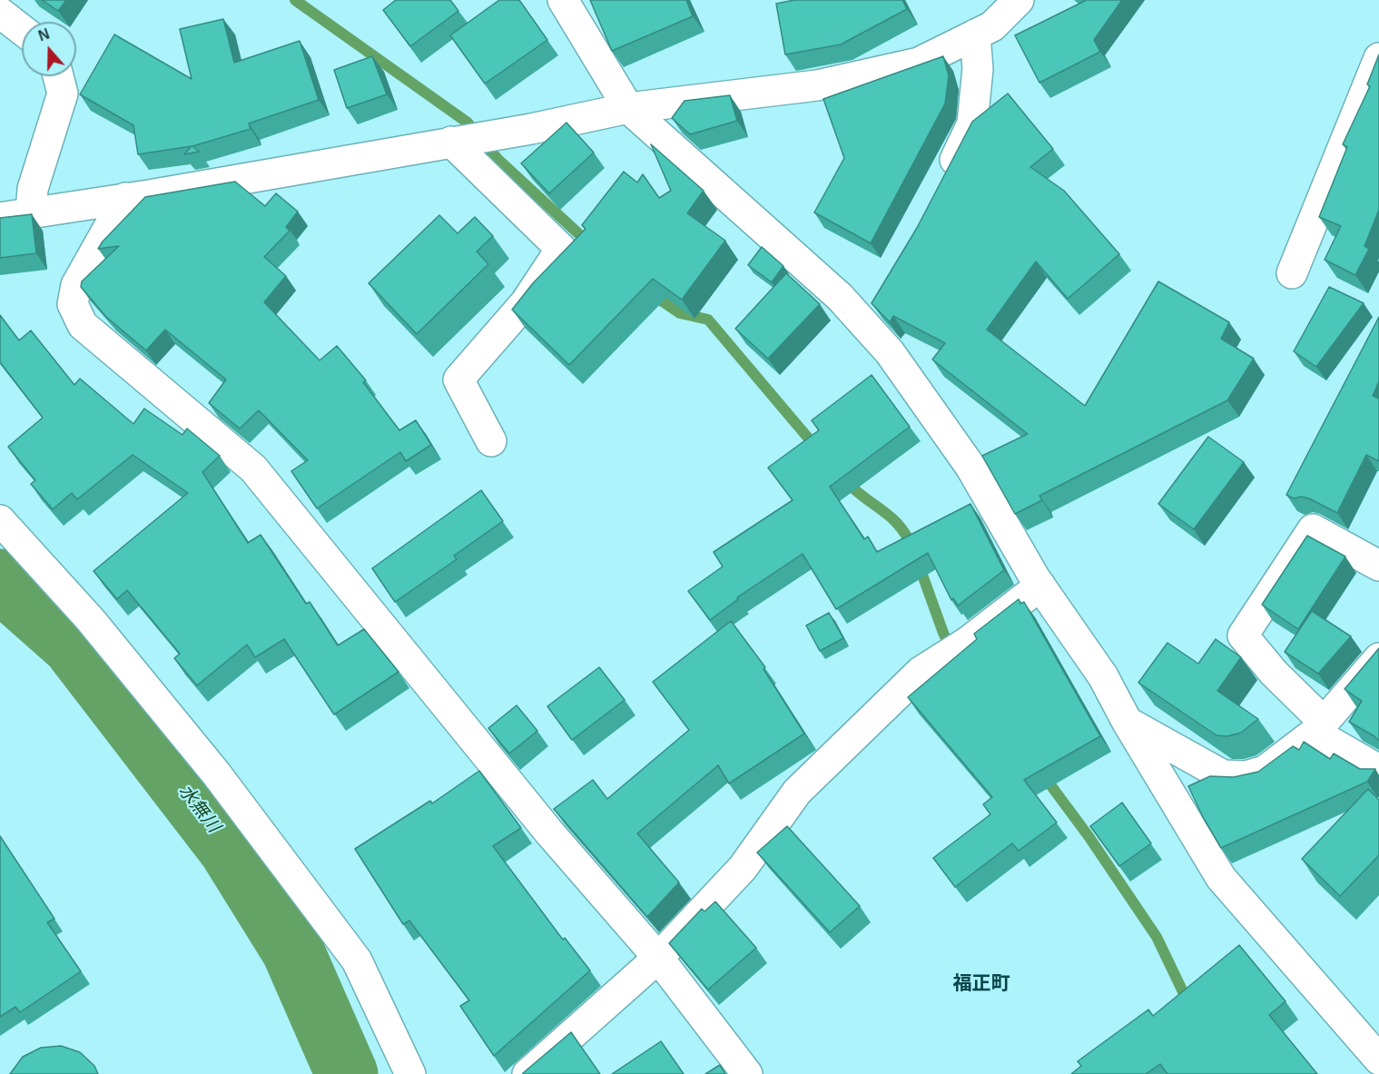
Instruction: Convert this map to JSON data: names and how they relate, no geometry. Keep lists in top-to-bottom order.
{
  "districts": ["福正町"],
  "water": ["水無川"],
  "north": "top"
}
